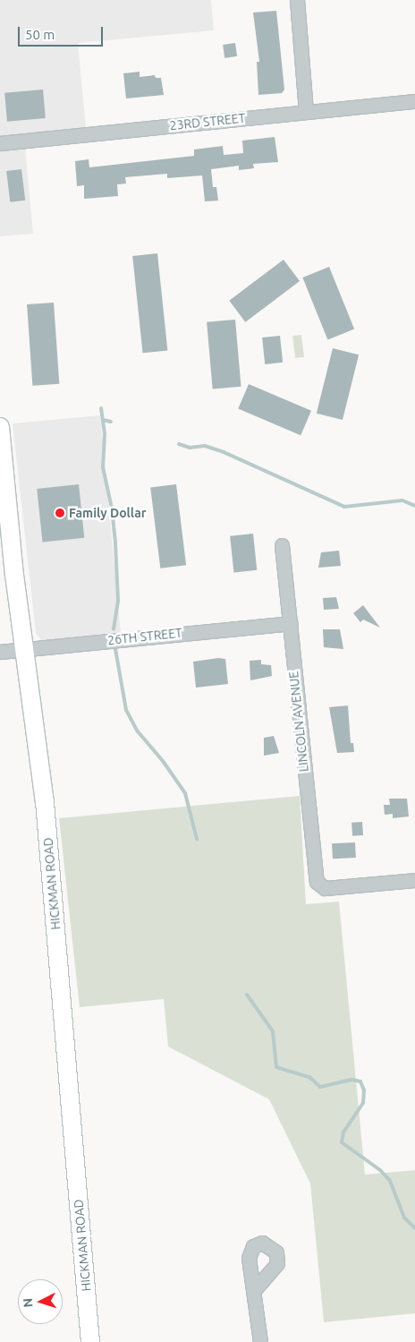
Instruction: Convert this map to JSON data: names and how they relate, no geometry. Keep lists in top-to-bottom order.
{
  "streets": {
    "main road": ["HICKMAN ROAD"],
    "street": ["23RD STREET", "26TH STREET", "LINCOLN AVENUE"]
  },
  "crossings": [
    ["26TH STREET", "LINCOLN AVENUE"],
    ["26TH STREET", "HICKMAN ROAD"]
  ],
  "places": ["Family Dollar"],
  "scale_bar": "50 m",
  "north": "left"
}
